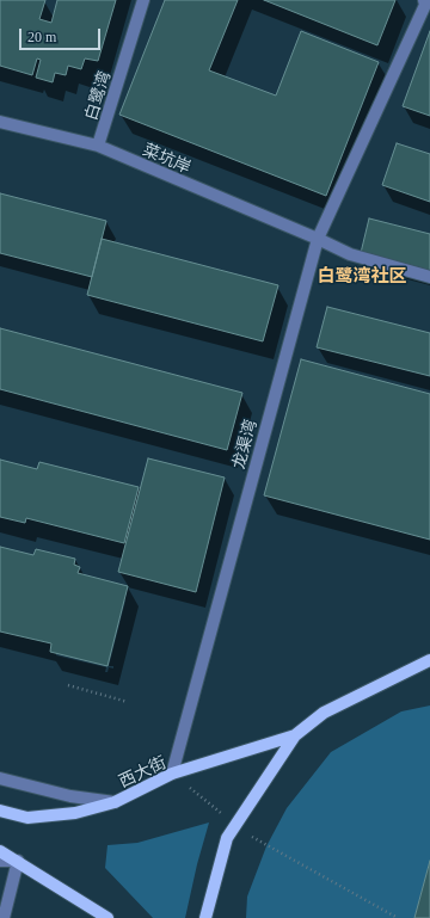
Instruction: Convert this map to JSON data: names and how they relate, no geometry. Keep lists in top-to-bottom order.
{
  "streets": {
    "main road": ["西大街"],
    "street": ["白鹭湾", "菜坑岸", "龙渠湾"]
  },
  "crossings": [
    ["白鹭湾", "菜坑岸"],
    ["菜坑岸", "龙渠湾"],
    ["龙渠湾", "西大街"]
  ],
  "districts": ["白鹭湾社区"],
  "scale_bar": "20 m"
}
